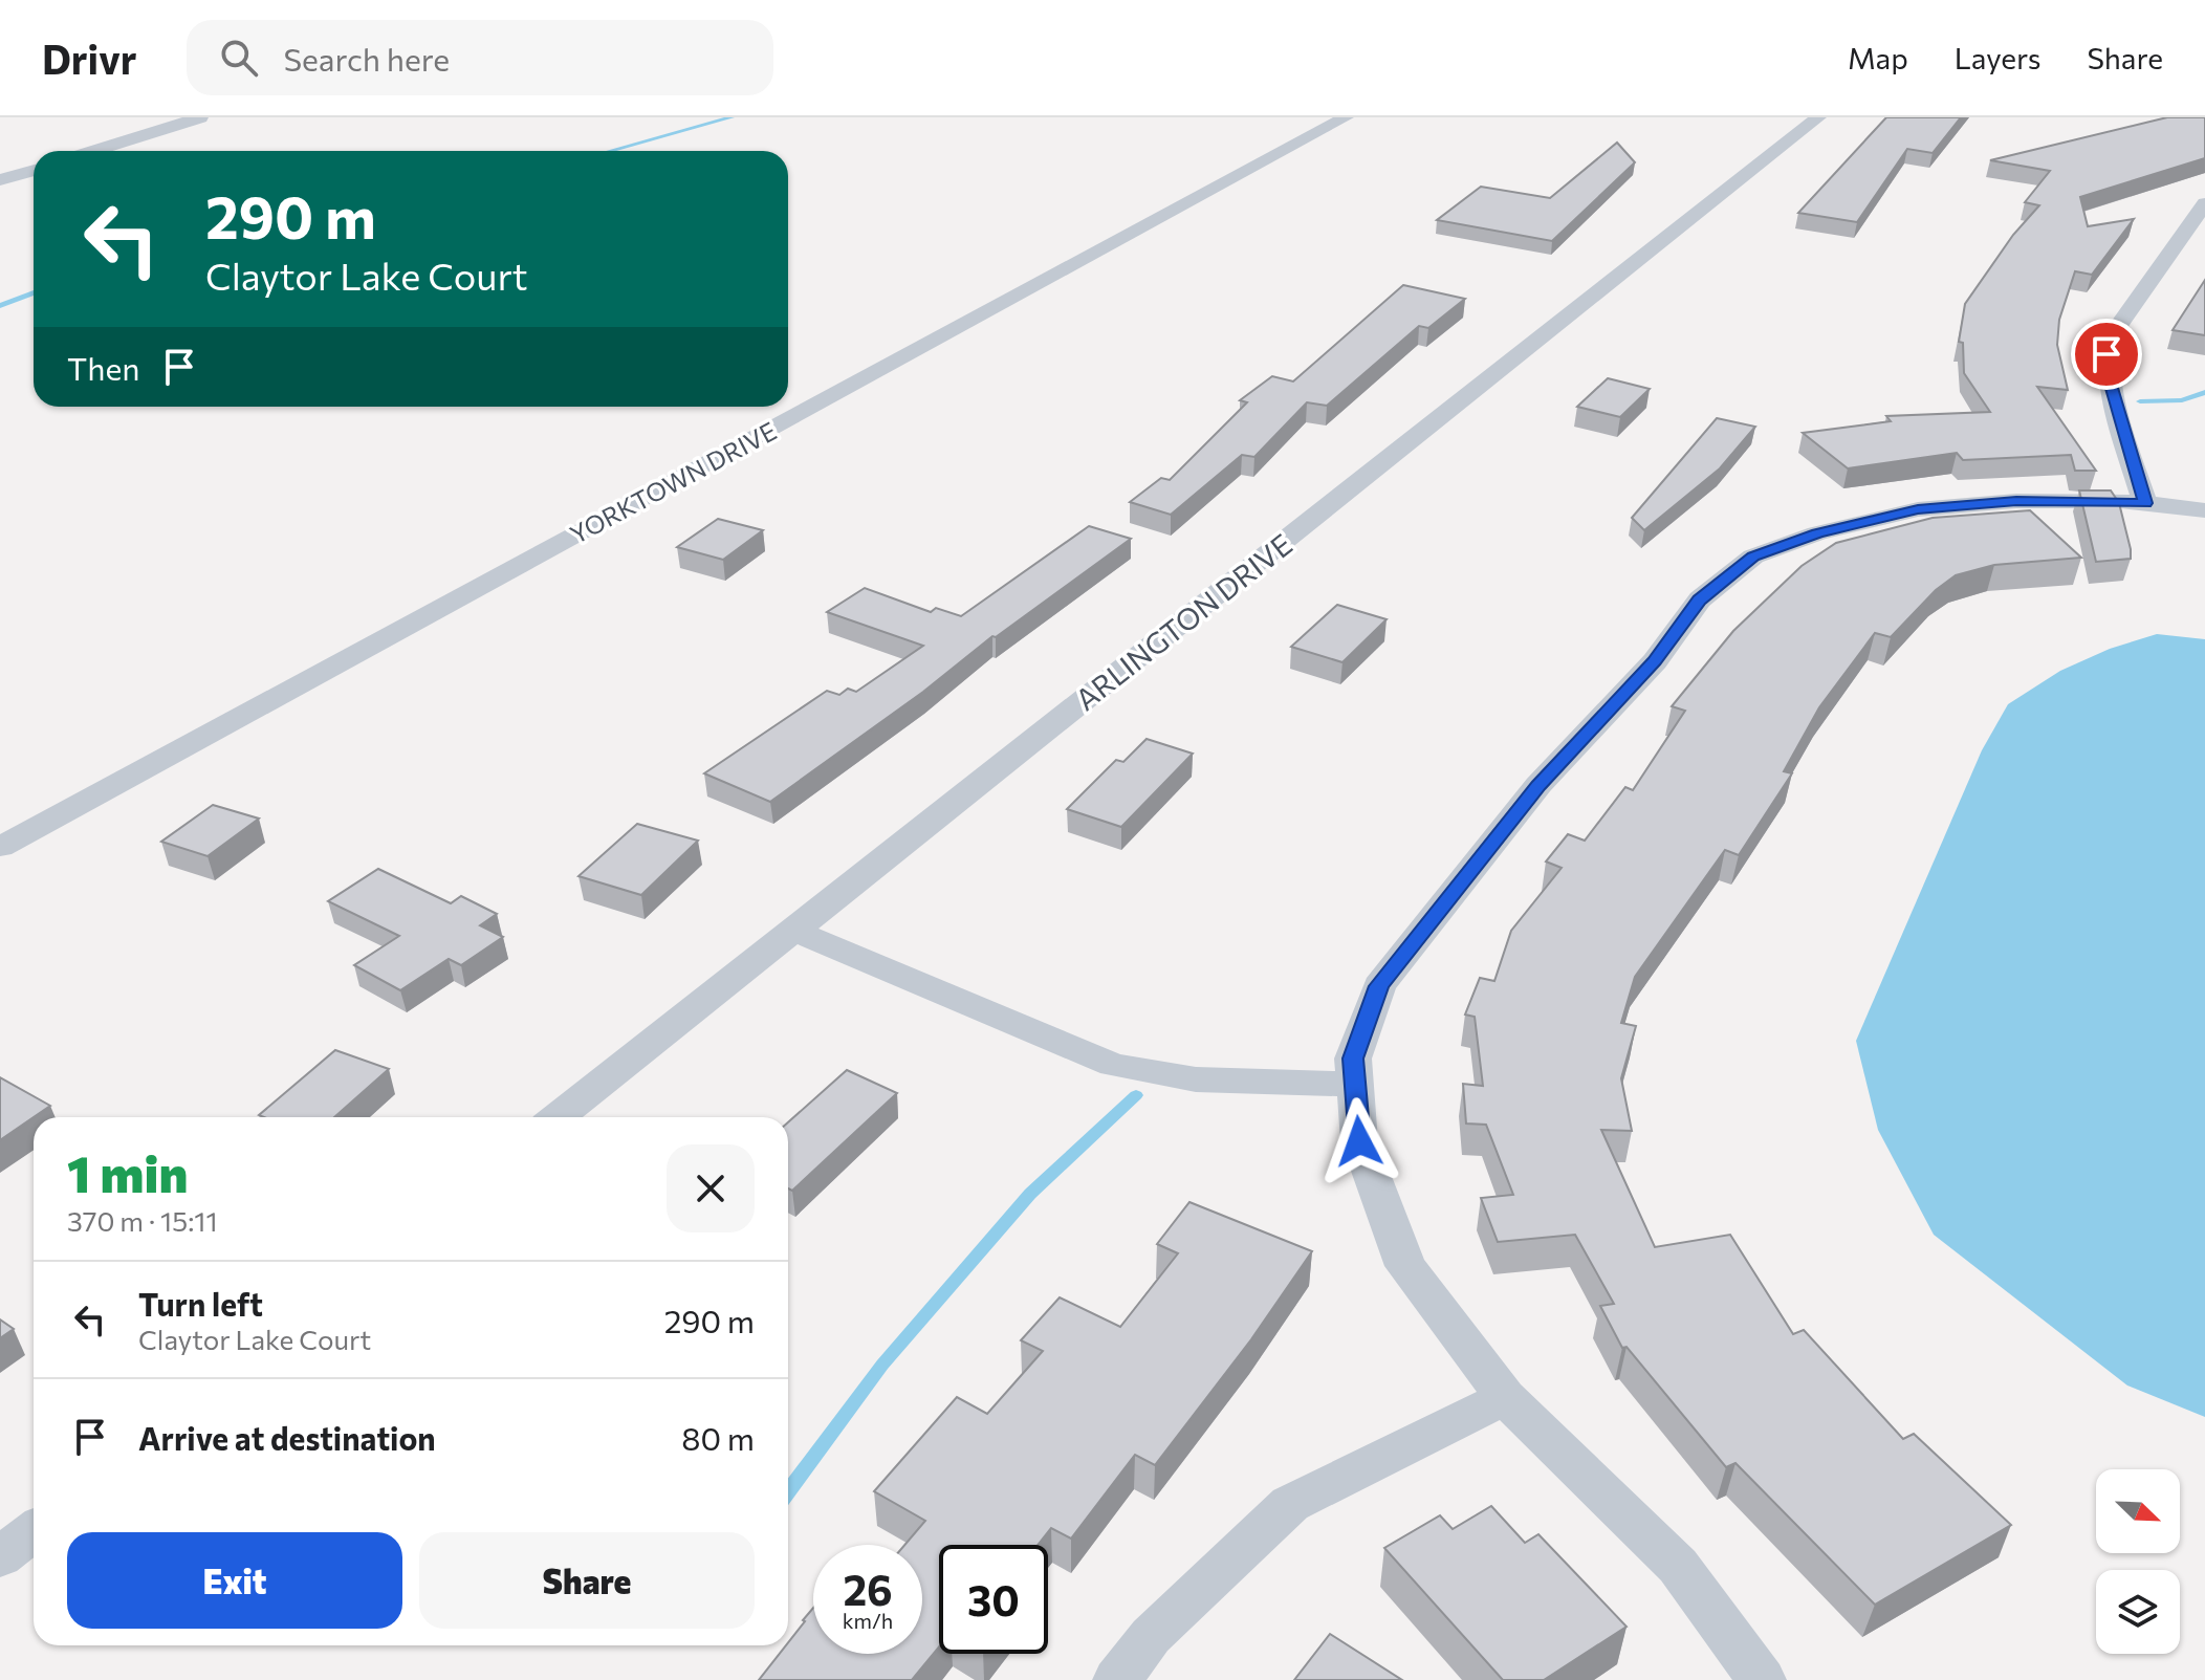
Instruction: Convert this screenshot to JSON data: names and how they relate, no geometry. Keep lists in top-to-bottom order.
{
  "streets": {
    "street": ["YORKTOWN DRIVE", "ARLINGTON DRIVE"]
  },
  "north": "bottom right",
  "page": {
    "header": "Drivr",
    "search": "Search here",
    "nav": ["Map", "Layers", "Share"],
    "turn": ["290 m", "Claytor Lake Court"],
    "then": "Then",
    "heading": ["1 min", "370 m · 15:11"],
    "list": [
      {
        "name": "Turn left",
        "note": "Claytor Lake Court",
        "value": "290 m"
      },
      {
        "name": "Arrive at destination",
        "value": "80 m"
      }
    ],
    "buttons": ["Exit", "Share"],
    "speed": "26 km/h",
    "limit": "30"
  }
}
